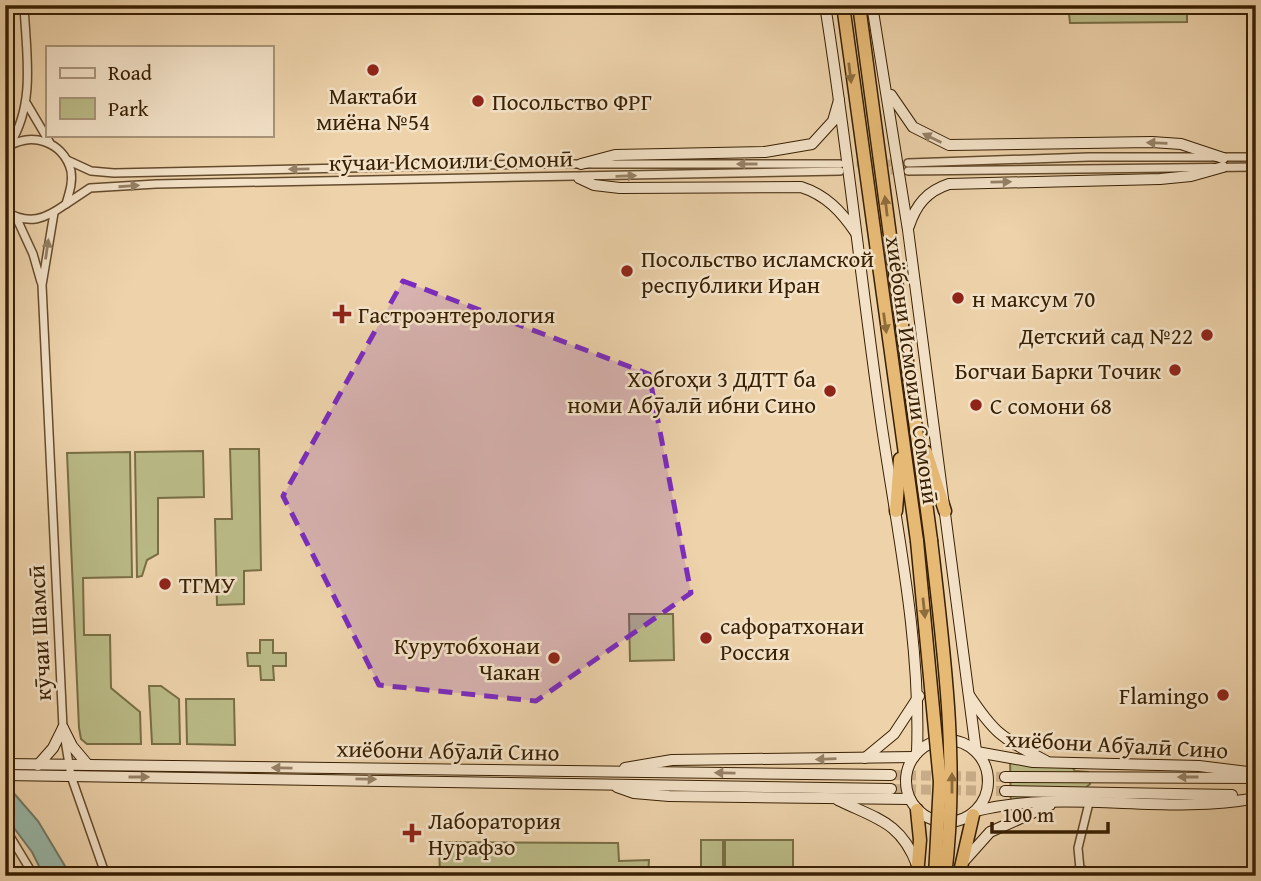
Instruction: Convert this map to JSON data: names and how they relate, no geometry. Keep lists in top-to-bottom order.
{
  "streets": {
    "highway": ["хиёбони Исмоили Сомонӣ"],
    "main road": ["хиёбони Абӯалӣ Сино"],
    "street": ["кӯчаи Исмоили Сомонӣ", "кӯчаи Шамсӣ"]
  },
  "crossings": [
    ["кӯчаи Шамсӣ", "хиёбони Абӯалӣ Сино"]
  ],
  "places": {
    "other": [
      "Мактаби миёна №54",
      "Посольство ФРГ",
      "Посольство исламской республики Иран",
      "н максум 70",
      "Детский сад №22",
      "Богчаи Барки Точик",
      "Хобгоҳи 3 ДДТТ ба номи Абӯалӣ ибни Сино",
      "С сомони 68",
      "ТГМУ",
      "сафоратхонаи Россия",
      "Курутобхонаи Чакан",
      "Flamingo"
    ],
    "health": ["Гастроэнтерология", "Лаборатория Нурафзо"]
  },
  "legend": ["Road", "Park"],
  "scale_bar": "100 m"
}
